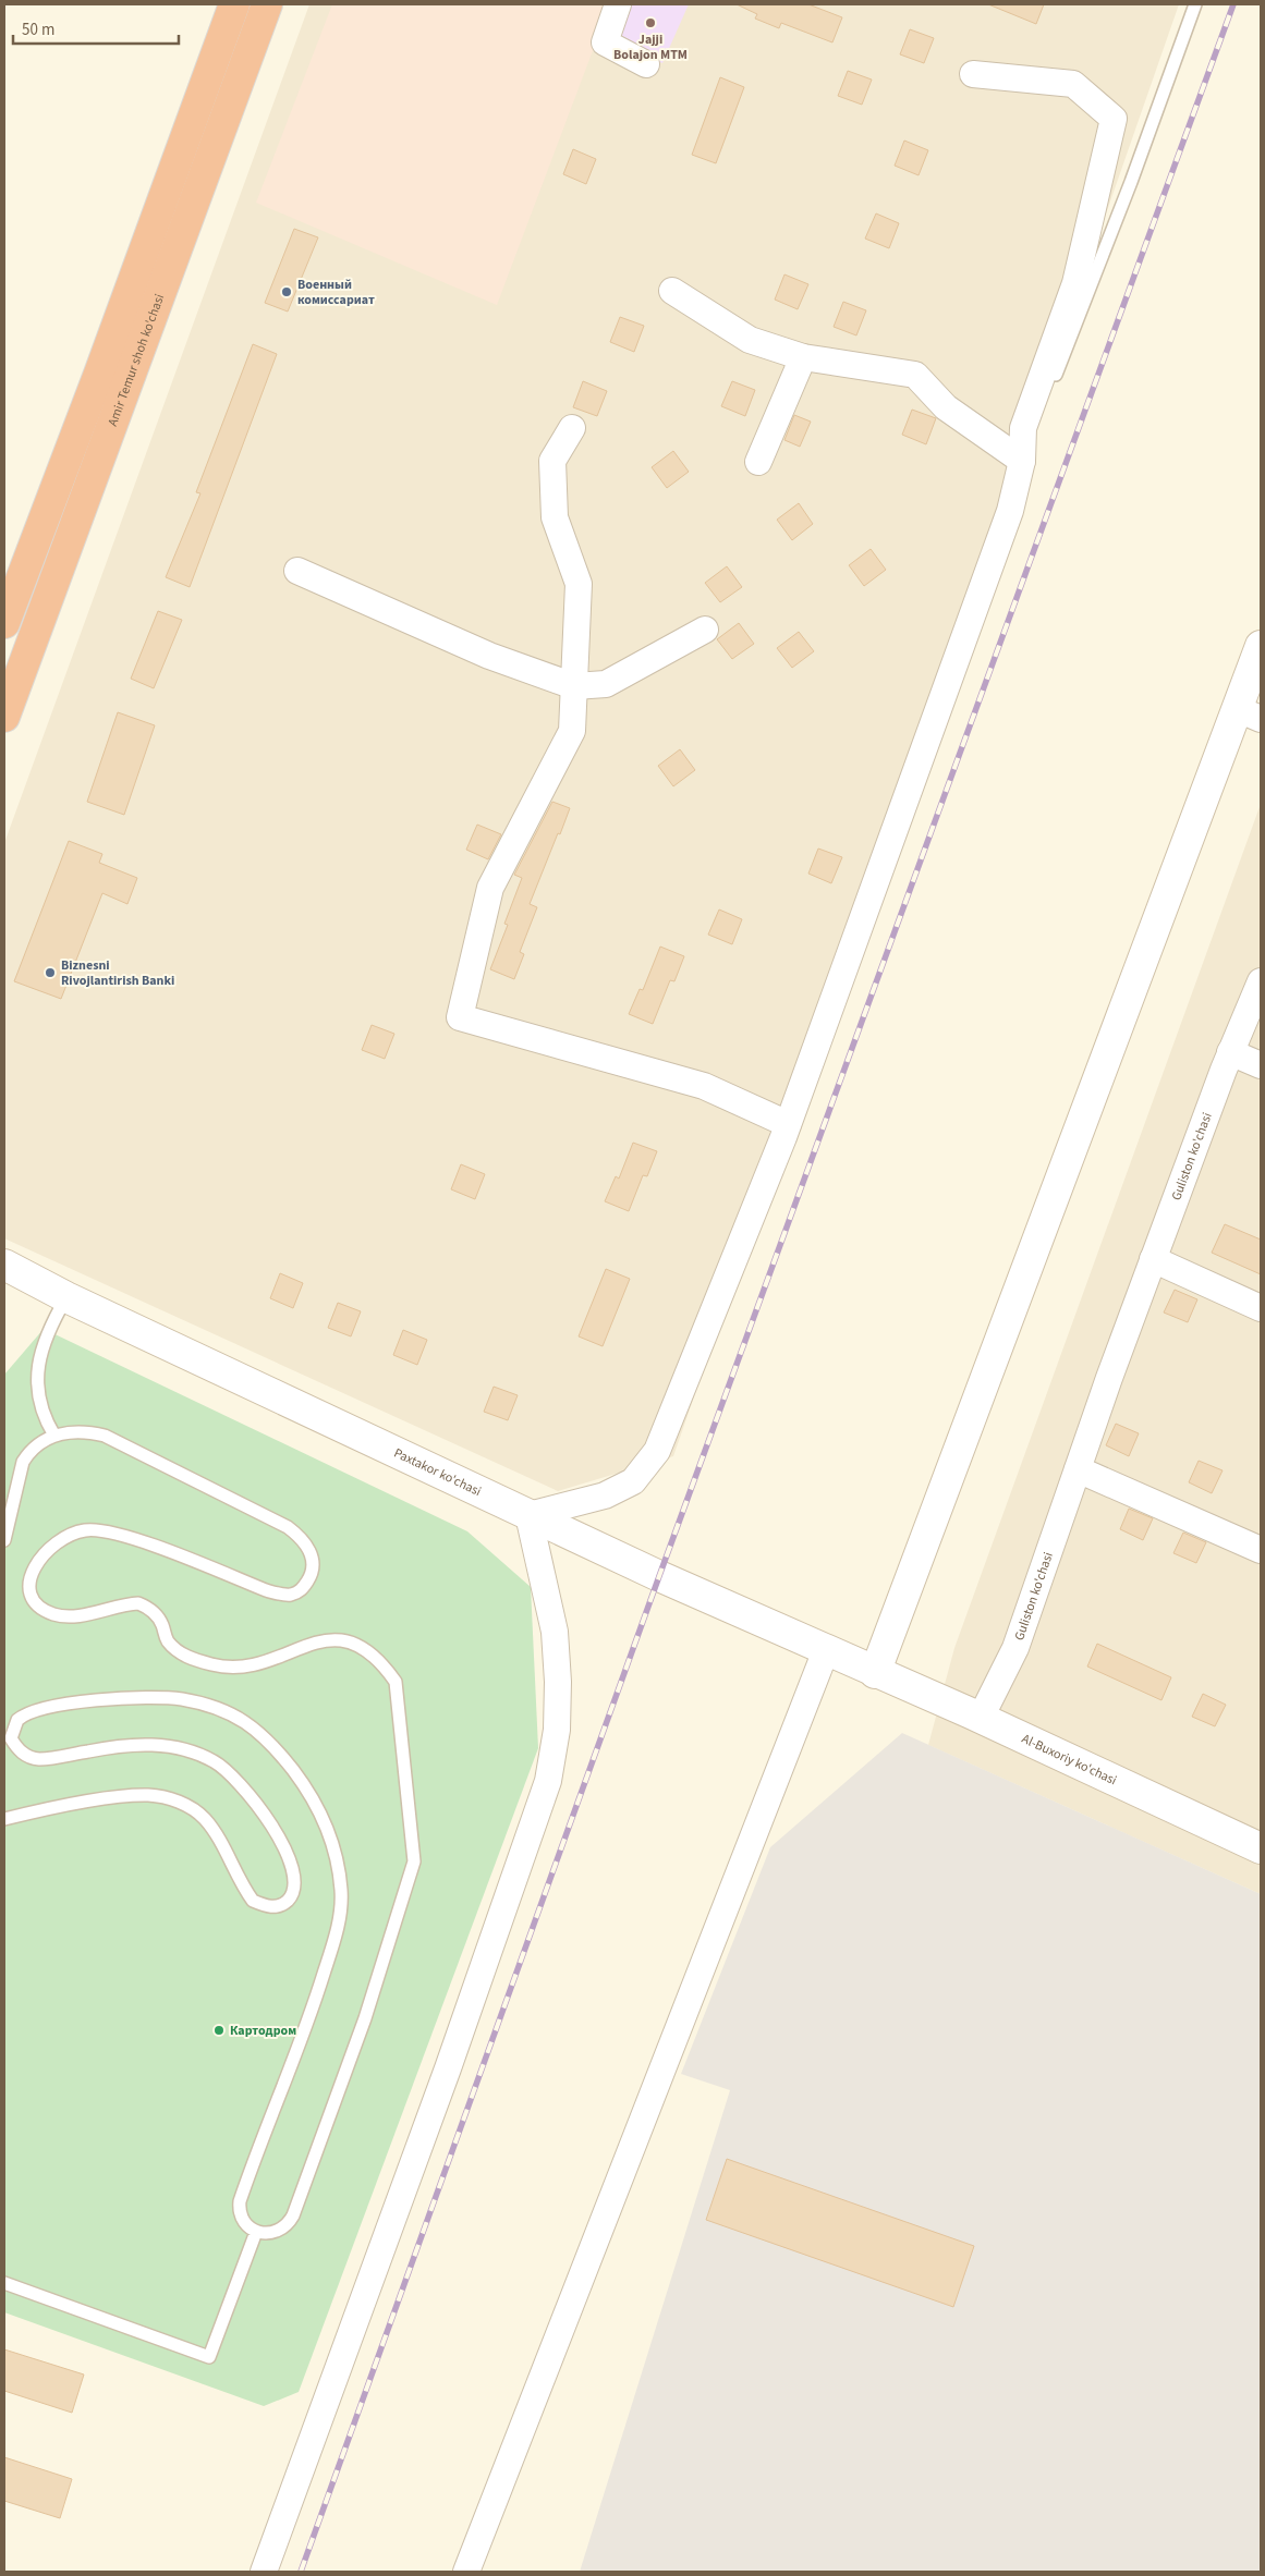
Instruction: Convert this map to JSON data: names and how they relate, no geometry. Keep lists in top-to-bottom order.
{
  "streets": {
    "highway": ["Amir Temur shoh ko'chasi"],
    "main road": ["Paxtakor ko'chasi", "Al-Buxoriy ko'chasi"],
    "street": ["Guliston ko'chasi"]
  },
  "crossings": [
    ["Guliston ko'chasi", "Al-Buxoriy ko'chasi"],
    ["Paxtakor ko'chasi", "Al-Buxoriy ko'chasi"]
  ],
  "places": [
    "Jajji Bolajon MTM",
    "Военный комиссариат",
    "Biznesni Rivojlantirish Banki",
    "Картодром"
  ],
  "scale_bar": "50 m"
}
